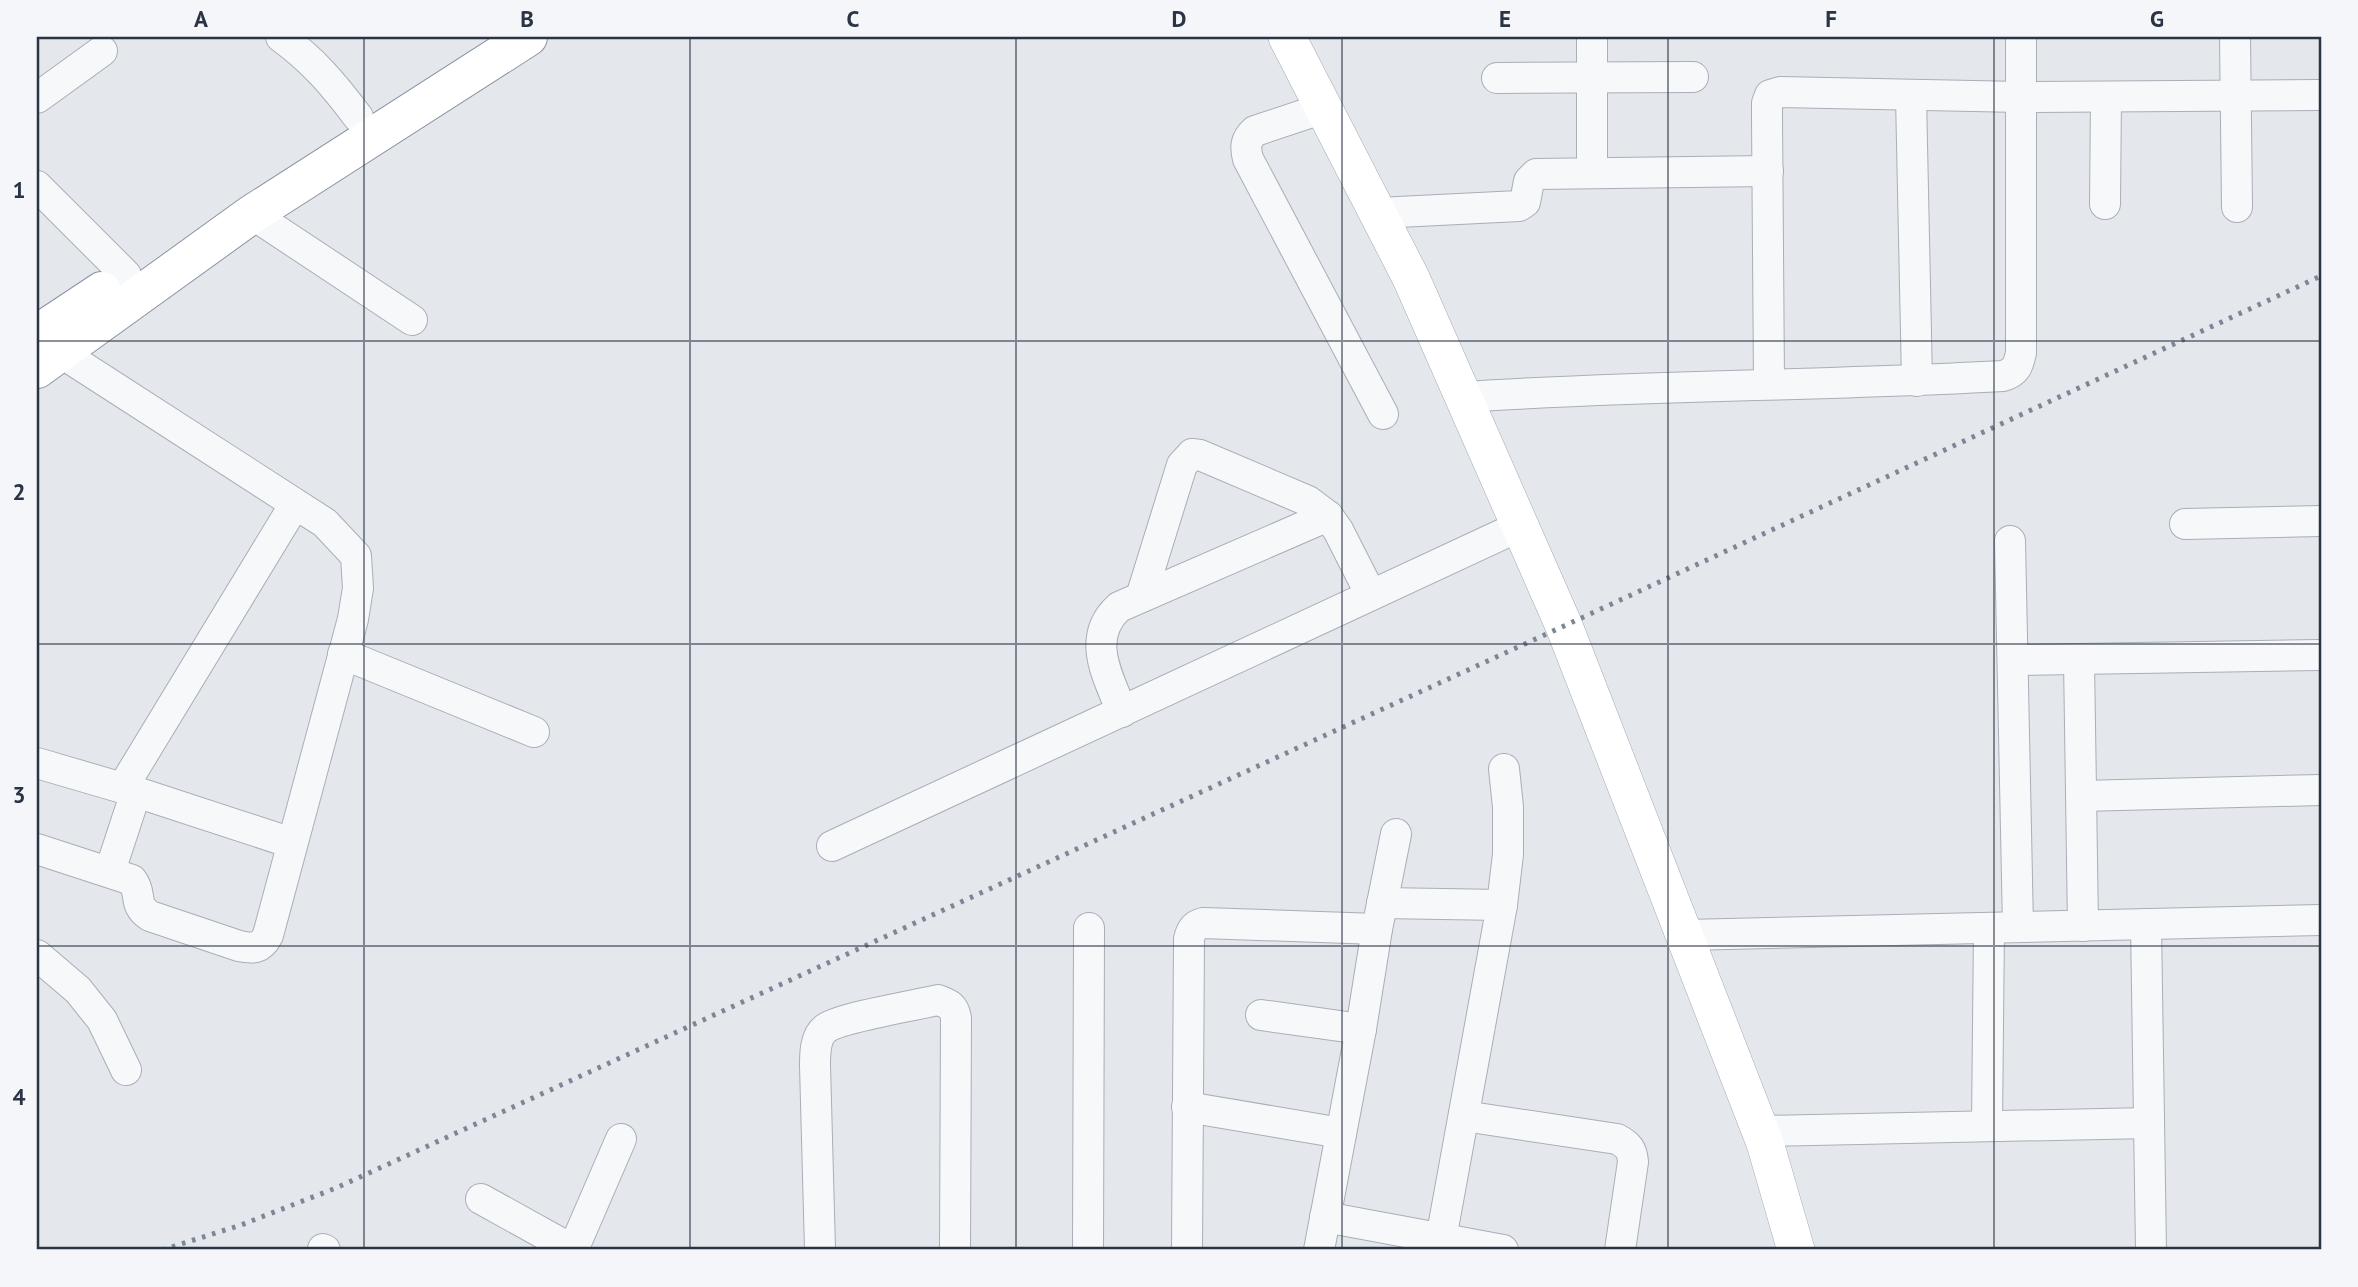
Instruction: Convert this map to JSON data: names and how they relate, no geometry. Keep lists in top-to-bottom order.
{
  "grid": {
    "columns": [
      "A",
      "B",
      "C",
      "D",
      "E",
      "F",
      "G"
    ],
    "rows": [
      "1",
      "2",
      "3",
      "4"
    ]
  }
}
